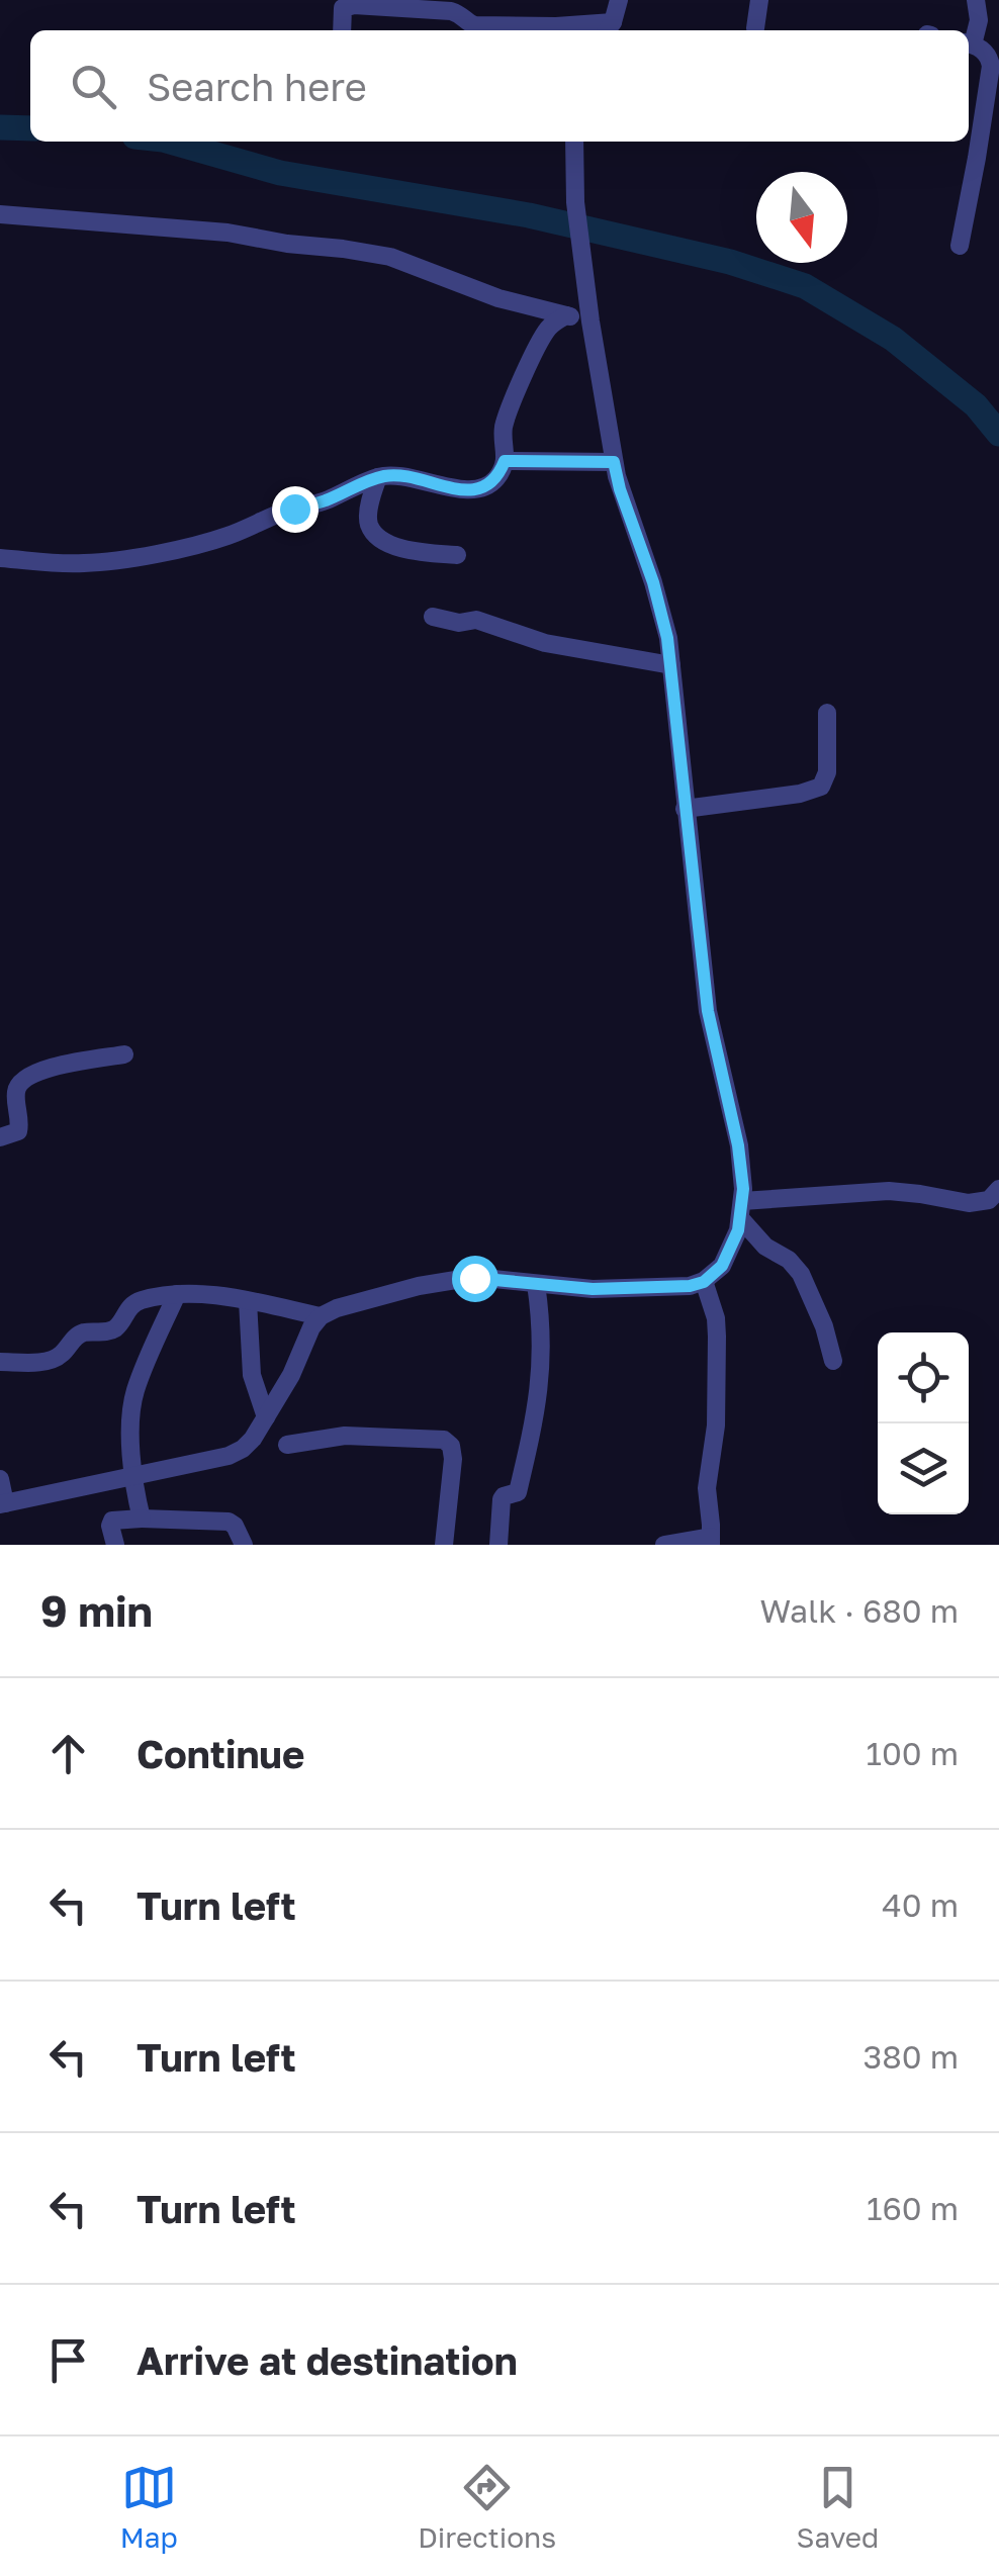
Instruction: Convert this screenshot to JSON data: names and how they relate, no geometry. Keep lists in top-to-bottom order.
{
  "north": "bottom",
  "page": {
    "search": "Search here",
    "heading": ["9 min", "Walk · 680 m"],
    "list": [
      ["Continue", "100 m"],
      ["Turn left", "40 m"],
      ["Turn left", "380 m"],
      ["Turn left", "160 m"],
      "Arrive at destination"
    ],
    "nav": ["Map", "Directions", "Saved"]
  }
}
